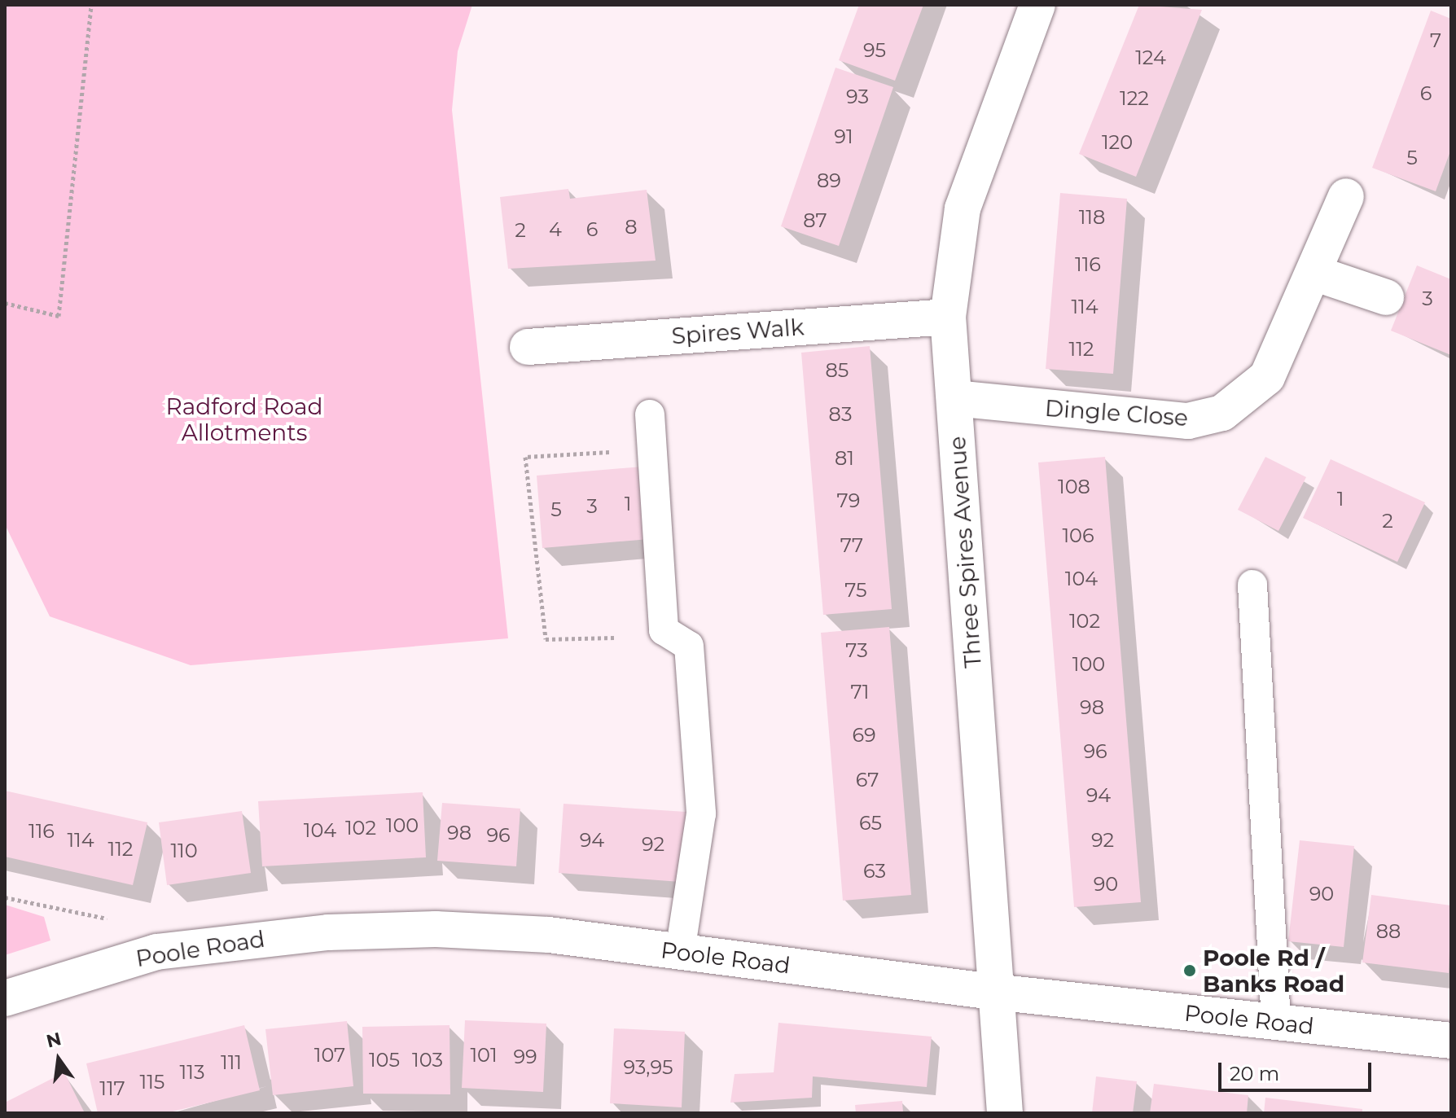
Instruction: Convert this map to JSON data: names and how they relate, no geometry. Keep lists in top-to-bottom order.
{
  "streets": {
    "street": [
      "Spires Walk",
      "Dingle Close",
      "Three Spires Avenue",
      "Poole Road"
    ]
  },
  "crossings": [
    ["Spires Walk", "Three Spires Avenue"],
    ["Dingle Close", "Three Spires Avenue"],
    ["Three Spires Avenue", "Poole Road"]
  ],
  "parks": ["Radford Road Allotments"],
  "places": ["Poole Rd / Banks Road"],
  "house_numbers": [
    "7",
    "95",
    "124",
    "6",
    "93",
    "122",
    "91",
    "120",
    "5",
    "89",
    "118",
    "87",
    "8",
    "4",
    "6",
    "2",
    "116",
    "3",
    "114",
    "112",
    "85",
    "83",
    "81",
    "108",
    "1",
    "79",
    "1",
    "3",
    "5",
    "2",
    "106",
    "77",
    "104",
    "75",
    "102",
    "73",
    "100",
    "71",
    "98",
    "69",
    "96",
    "67",
    "94",
    "65",
    "100",
    "102",
    "104",
    "116",
    "98",
    "96",
    "114",
    "94",
    "92",
    "92",
    "112",
    "110",
    "63",
    "90",
    "90",
    "88",
    "107",
    "101",
    "99",
    "105",
    "103",
    "111",
    "93,95",
    "113",
    "115",
    "117"
  ],
  "scale_bar": "20 m",
  "north": "top"
}
